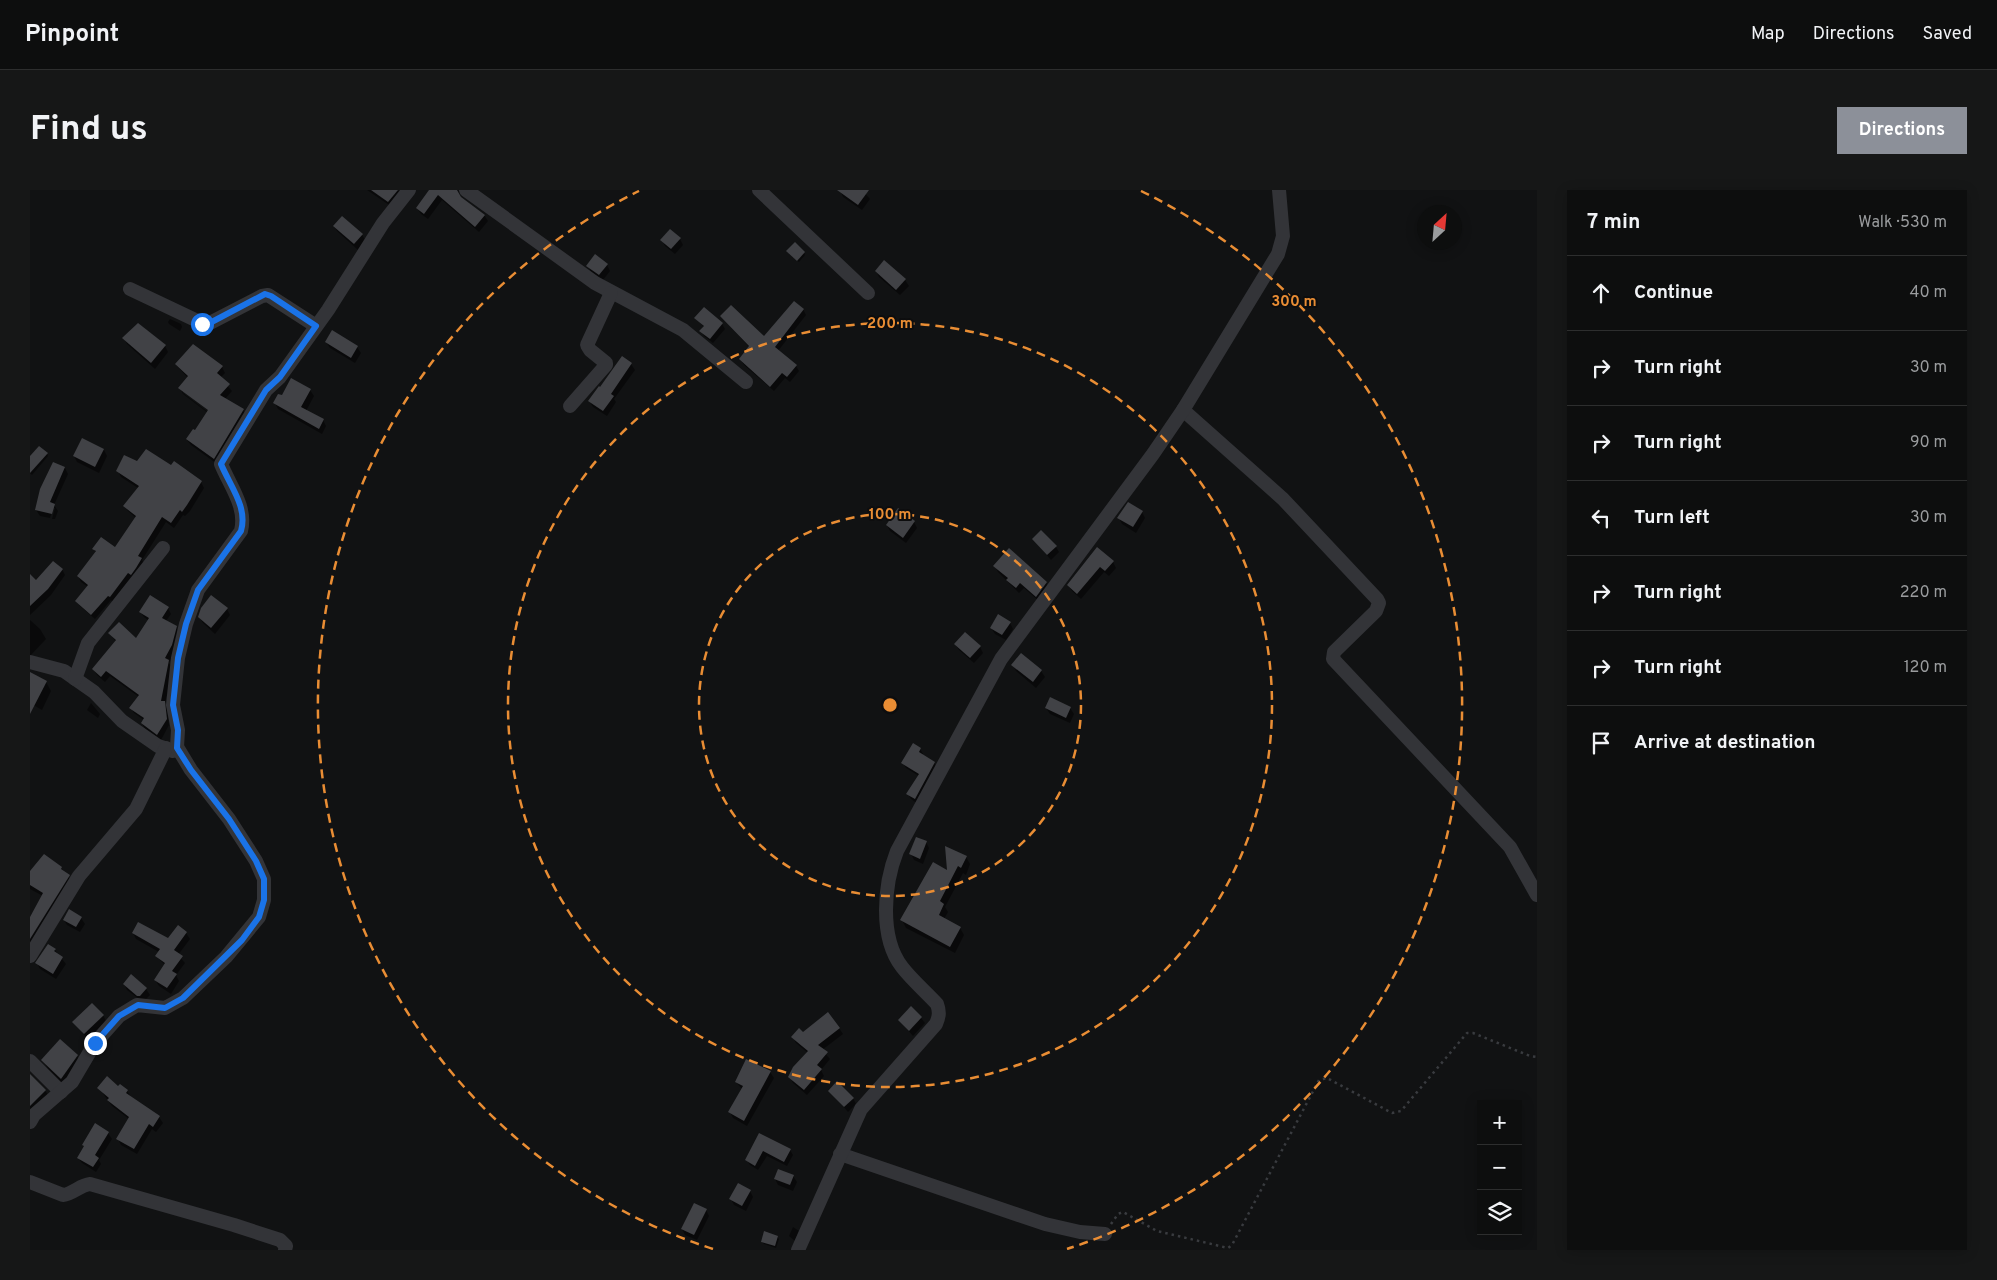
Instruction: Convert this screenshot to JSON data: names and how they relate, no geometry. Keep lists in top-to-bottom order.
{
  "north": "top right",
  "page": {
    "header": "Pinpoint",
    "nav": ["Map", "Directions", "Saved"],
    "buttons": "Directions",
    "title": "Find us",
    "heading": ["7 min", "Walk · 530 m"],
    "list": [
      ["Continue", "40 m"],
      ["Turn right", "30 m"],
      ["Turn right", "90 m"],
      ["Turn left", "30 m"],
      ["Turn right", "220 m"],
      ["Turn right", "120 m"],
      "Arrive at destination"
    ],
    "map_buttons": ["+", "−"]
  },
  "rings": ["300 m", "200 m", "100 m"]
}
